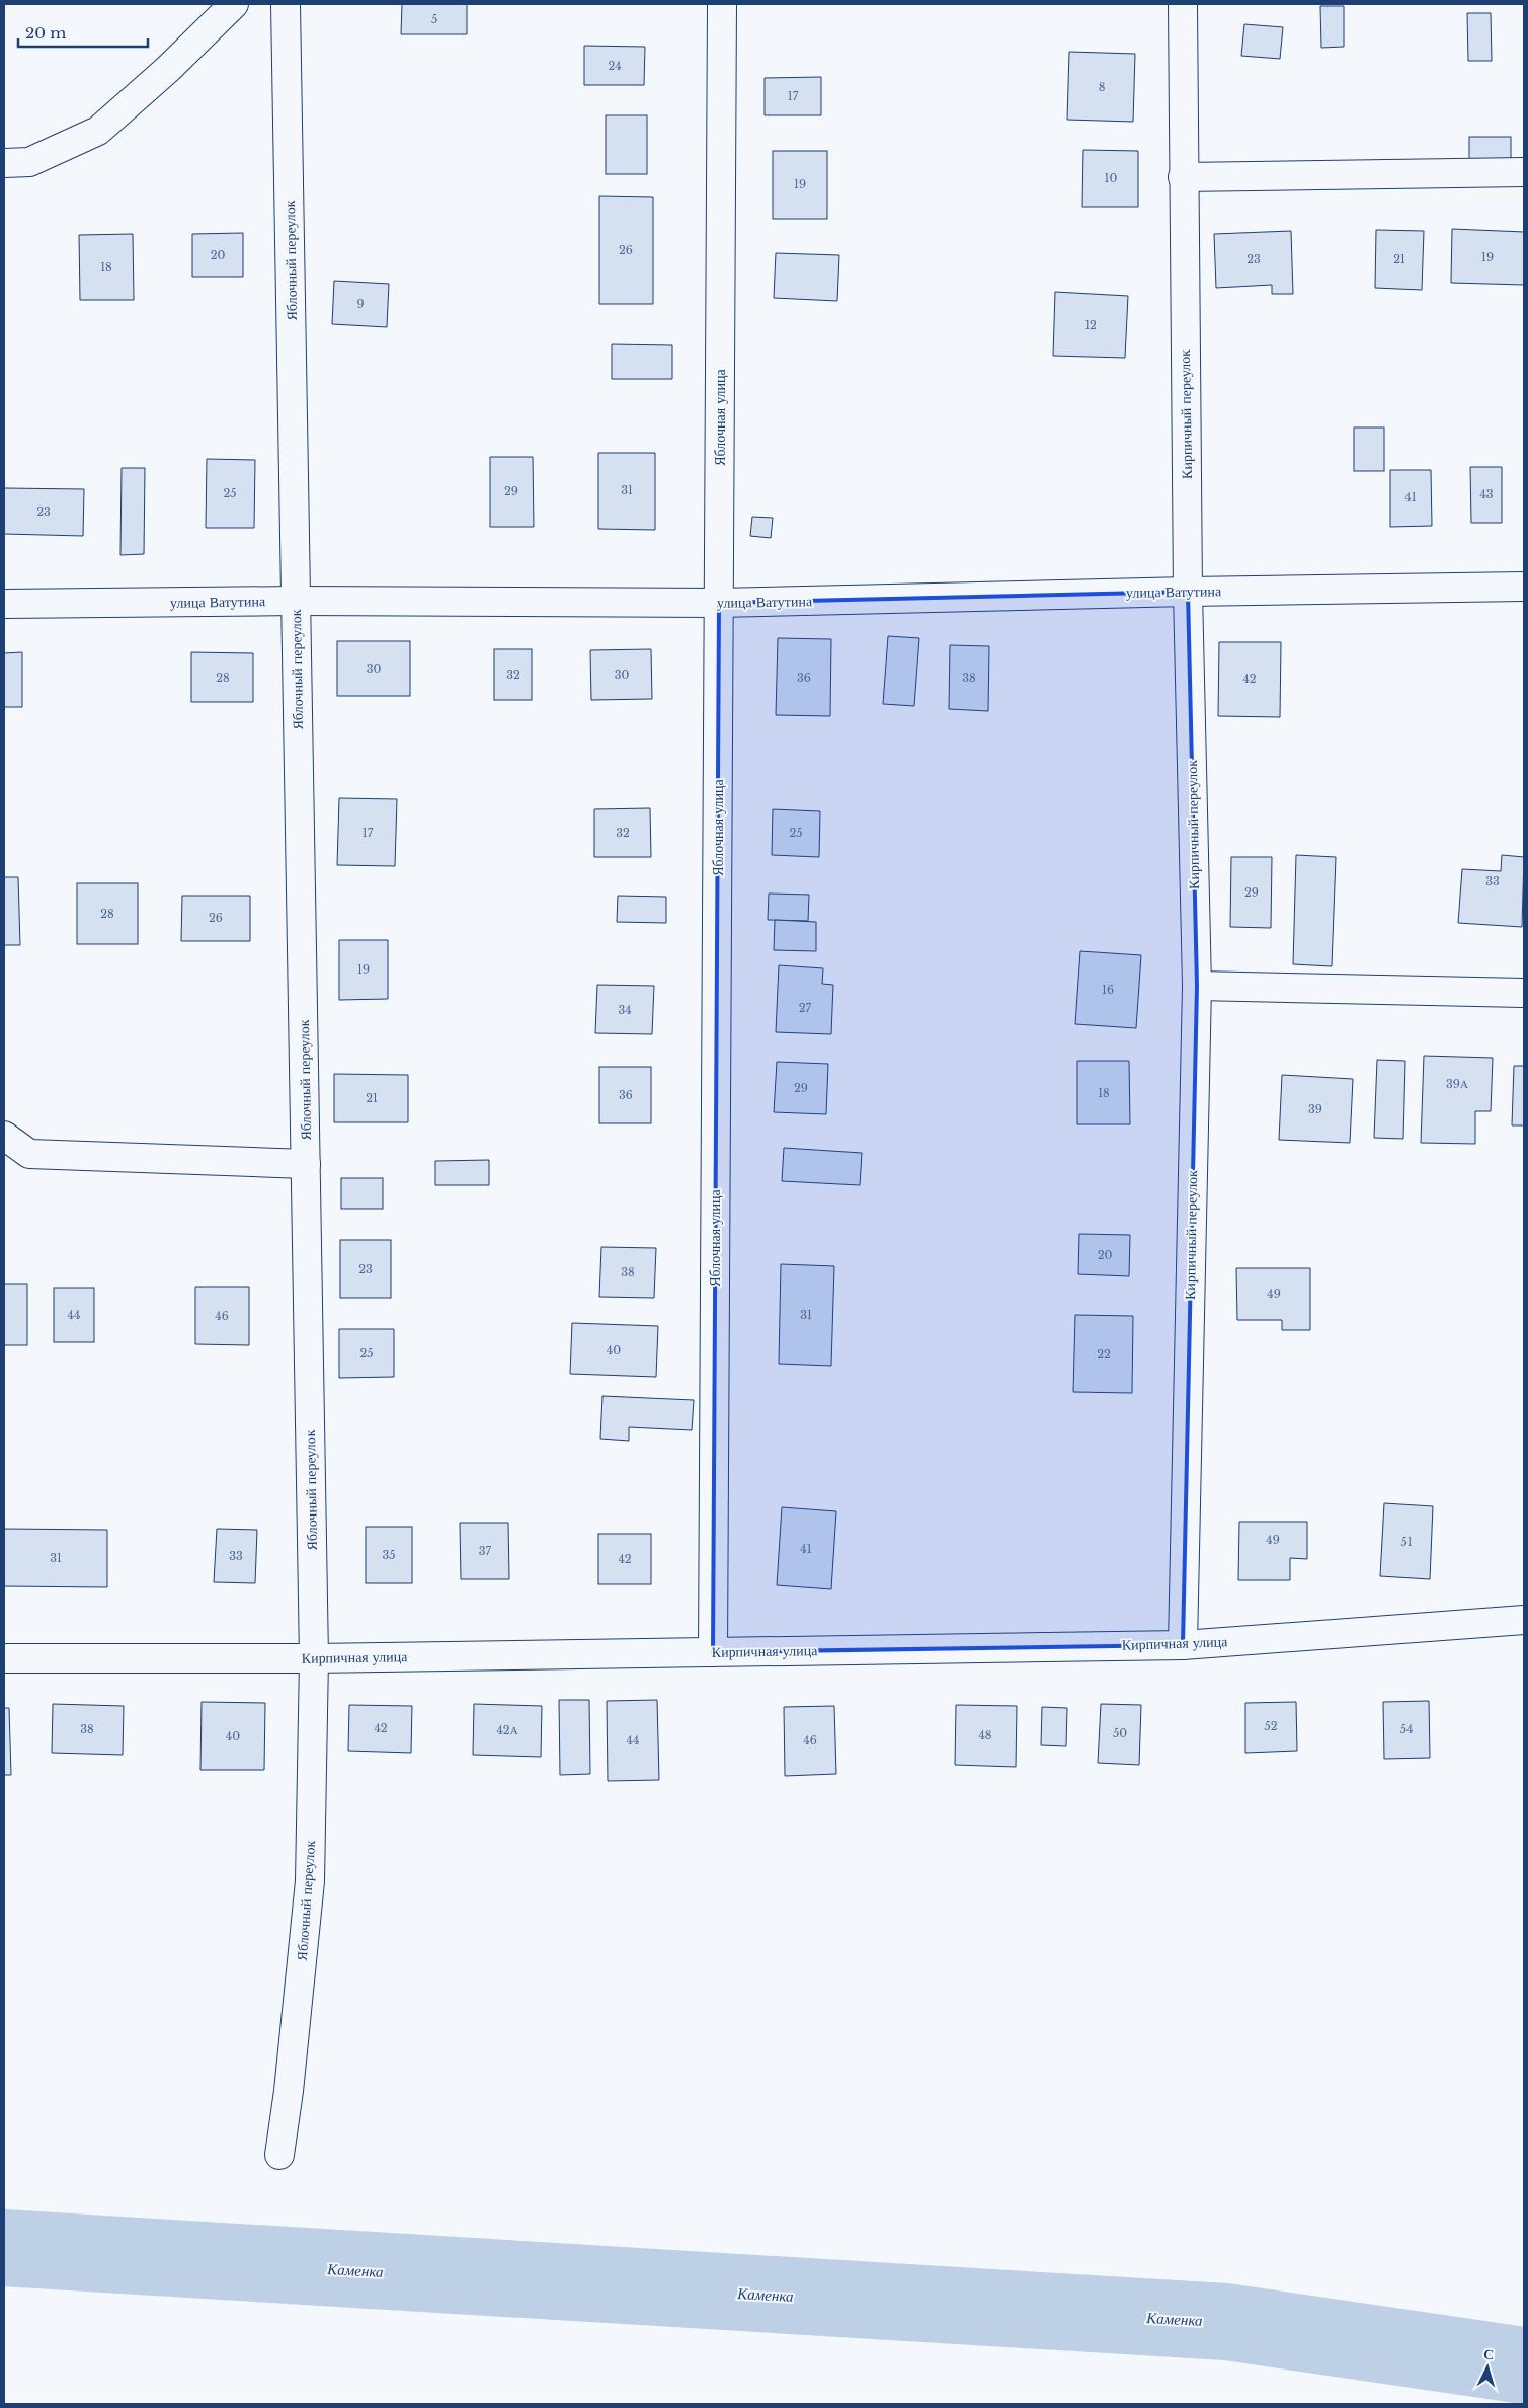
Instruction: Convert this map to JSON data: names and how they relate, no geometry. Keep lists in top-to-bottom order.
{
  "streets": {
    "street": [
      "Яблочный переулок",
      "Кирпичный переулок",
      "Яблочная улица",
      "улица Ватутина",
      "Кирпичная улица"
    ]
  },
  "crossings": [
    ["Яблочный переулок", "улица Ватутина"],
    ["Яблочный переулок", "Кирпичная улица"],
    ["Кирпичный переулок", "улица Ватутина"],
    ["Кирпичный переулок", "Кирпичная улица"],
    ["Яблочная улица", "улица Ватутина"],
    ["Яблочная улица", "Кирпичная улица"]
  ],
  "water": ["Каменка"],
  "house_numbers": [
    "5",
    "24",
    "8",
    "17",
    "10",
    "19",
    "26",
    "20",
    "19",
    "23",
    "21",
    "18",
    "9",
    "12",
    "31",
    "29",
    "25",
    "43",
    "41",
    "23",
    "30",
    "32",
    "30",
    "28",
    "36",
    "38",
    "42",
    "17",
    "32",
    "25",
    "33",
    "29",
    "28",
    "26",
    "19",
    "16",
    "27",
    "34",
    "39А",
    "29",
    "18",
    "36",
    "21",
    "39",
    "20",
    "23",
    "38",
    "49",
    "44",
    "31",
    "46",
    "40",
    "25",
    "22",
    "49",
    "51",
    "41",
    "37",
    "35",
    "33",
    "31",
    "42",
    "52",
    "42",
    "38",
    "54",
    "42А",
    "50",
    "48",
    "40",
    "44",
    "46"
  ],
  "scale_bar": "20 m",
  "north": "top"
}
